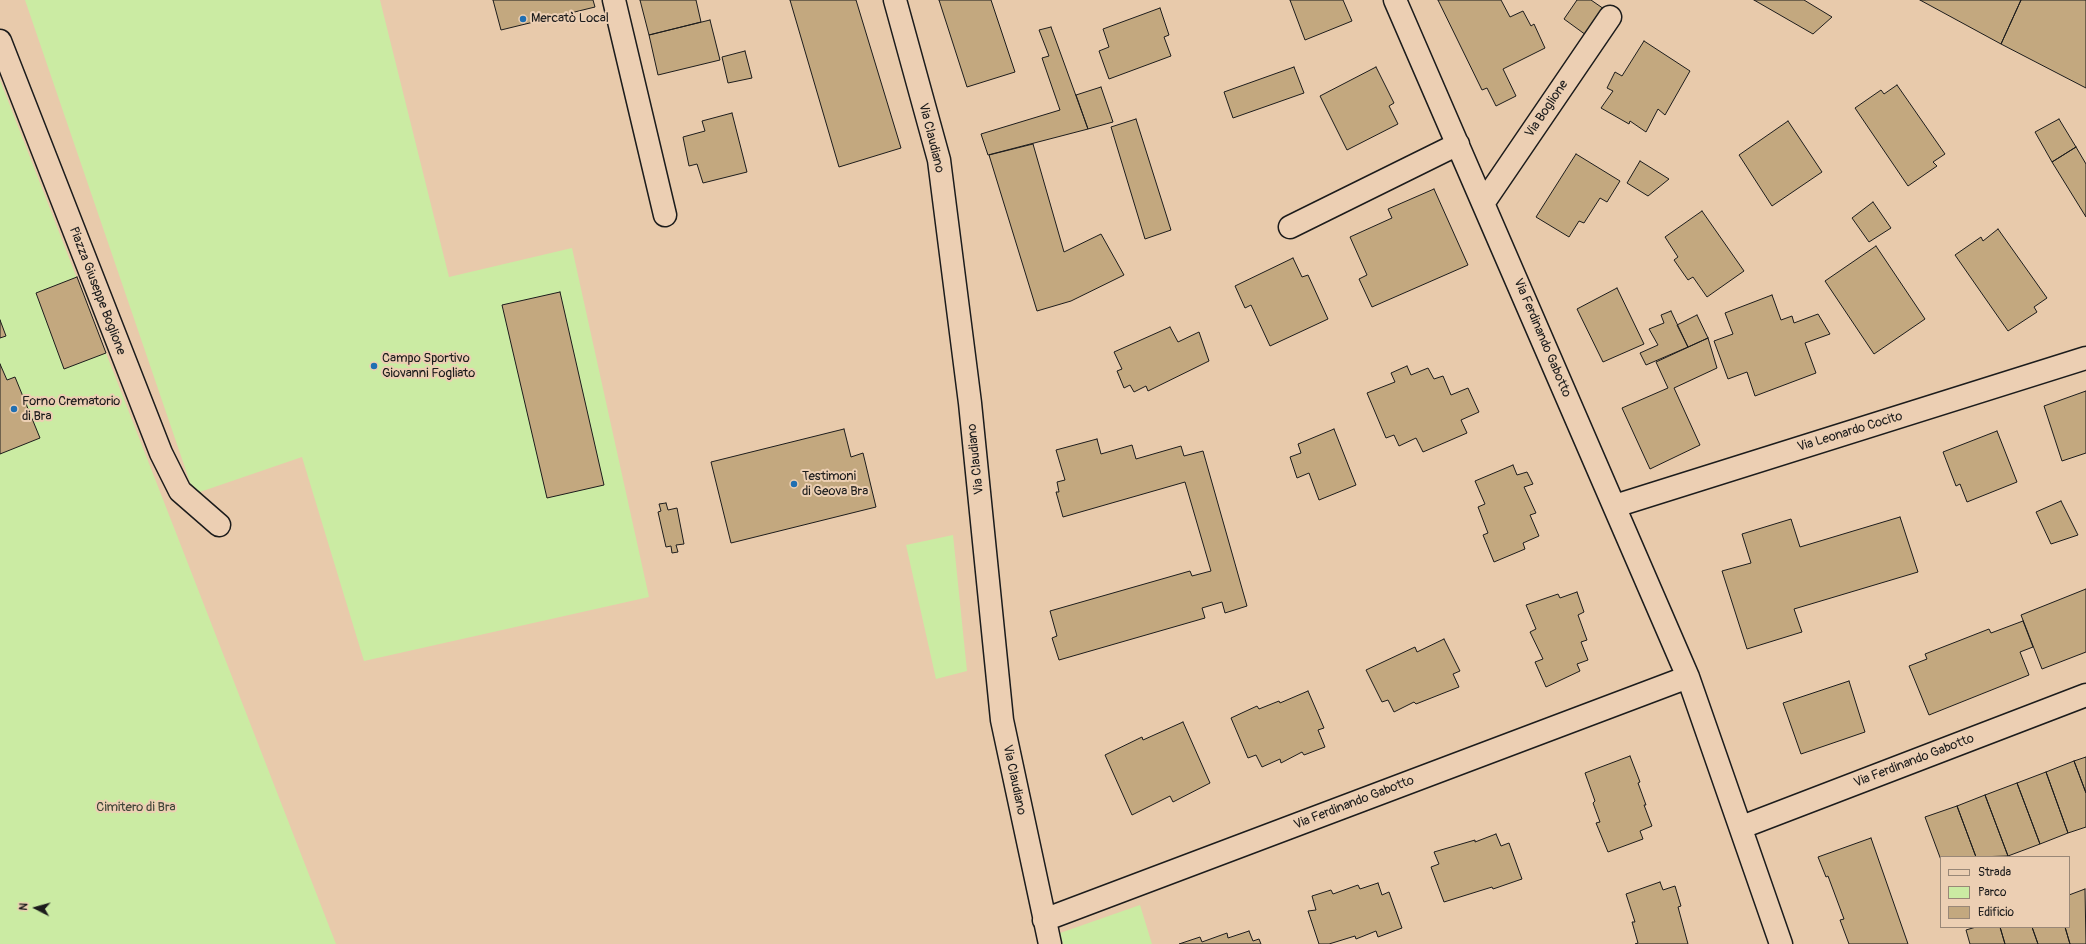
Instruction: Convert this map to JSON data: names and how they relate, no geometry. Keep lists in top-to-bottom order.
{
  "streets": {
    "street": [
      "Via Boglione",
      "Via Claudiano",
      "Piazza Giuseppe Boglione",
      "Via Ferdinando Gabotto",
      "Via Leonardo Cocito"
    ]
  },
  "crossings": [
    ["Via Boglione", "Via Ferdinando Gabotto"],
    ["Via Claudiano", "Via Ferdinando Gabotto"],
    ["Via Ferdinando Gabotto", "Via Leonardo Cocito"]
  ],
  "parks": ["Cimitero di Bra"],
  "places": [
    "Mercatò Local",
    "Campo Sportivo Giovanni Fogliato",
    "Forno Crematorio di Bra",
    "Testimoni di Geova Bra"
  ],
  "legend": ["Strada", "Parco", "Edificio"],
  "north": "left"
}
